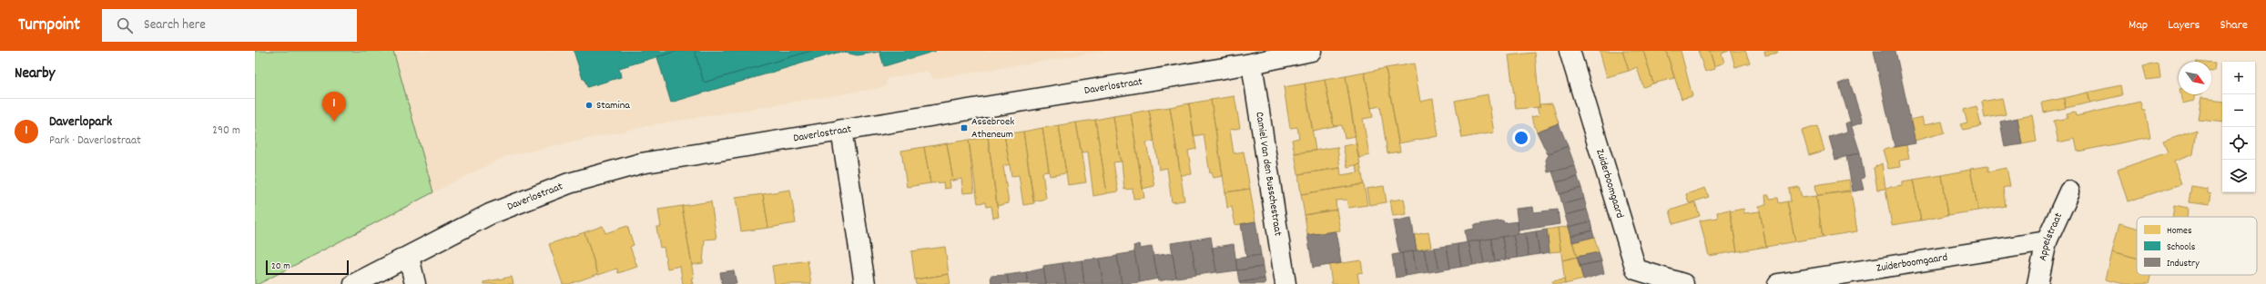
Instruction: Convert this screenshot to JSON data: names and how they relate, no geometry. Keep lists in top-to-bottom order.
{
  "streets": {
    "street": [
      "Daverlostraat",
      "Camiel Van den Busschestraat",
      "Zuiderboomgaard",
      "Appelstraat"
    ]
  },
  "crossings": [
    ["Daverlostraat", "Camiel Van den Busschestraat"],
    ["Zuiderboomgaard", "Appelstraat"]
  ],
  "places": {
    "other": ["Stamina"],
    "transit": ["Assebroek Atheneum"]
  },
  "legend": ["Homes", "Schools", "Industry"],
  "scale_bar": "20 m",
  "north": "bottom right",
  "page": {
    "header": "Turnpoint",
    "search": "Search here",
    "nav": ["Map", "Layers", "Share"],
    "heading": "Nearby",
    "map_buttons": ["+", "−"],
    "pins": "1",
    "list": [
      {
        "mark": "1",
        "name": "Daverlopark",
        "note": "Park · Daverlostraat",
        "value": "290 m"
      }
    ],
    "scale": "20 m"
  }
}
